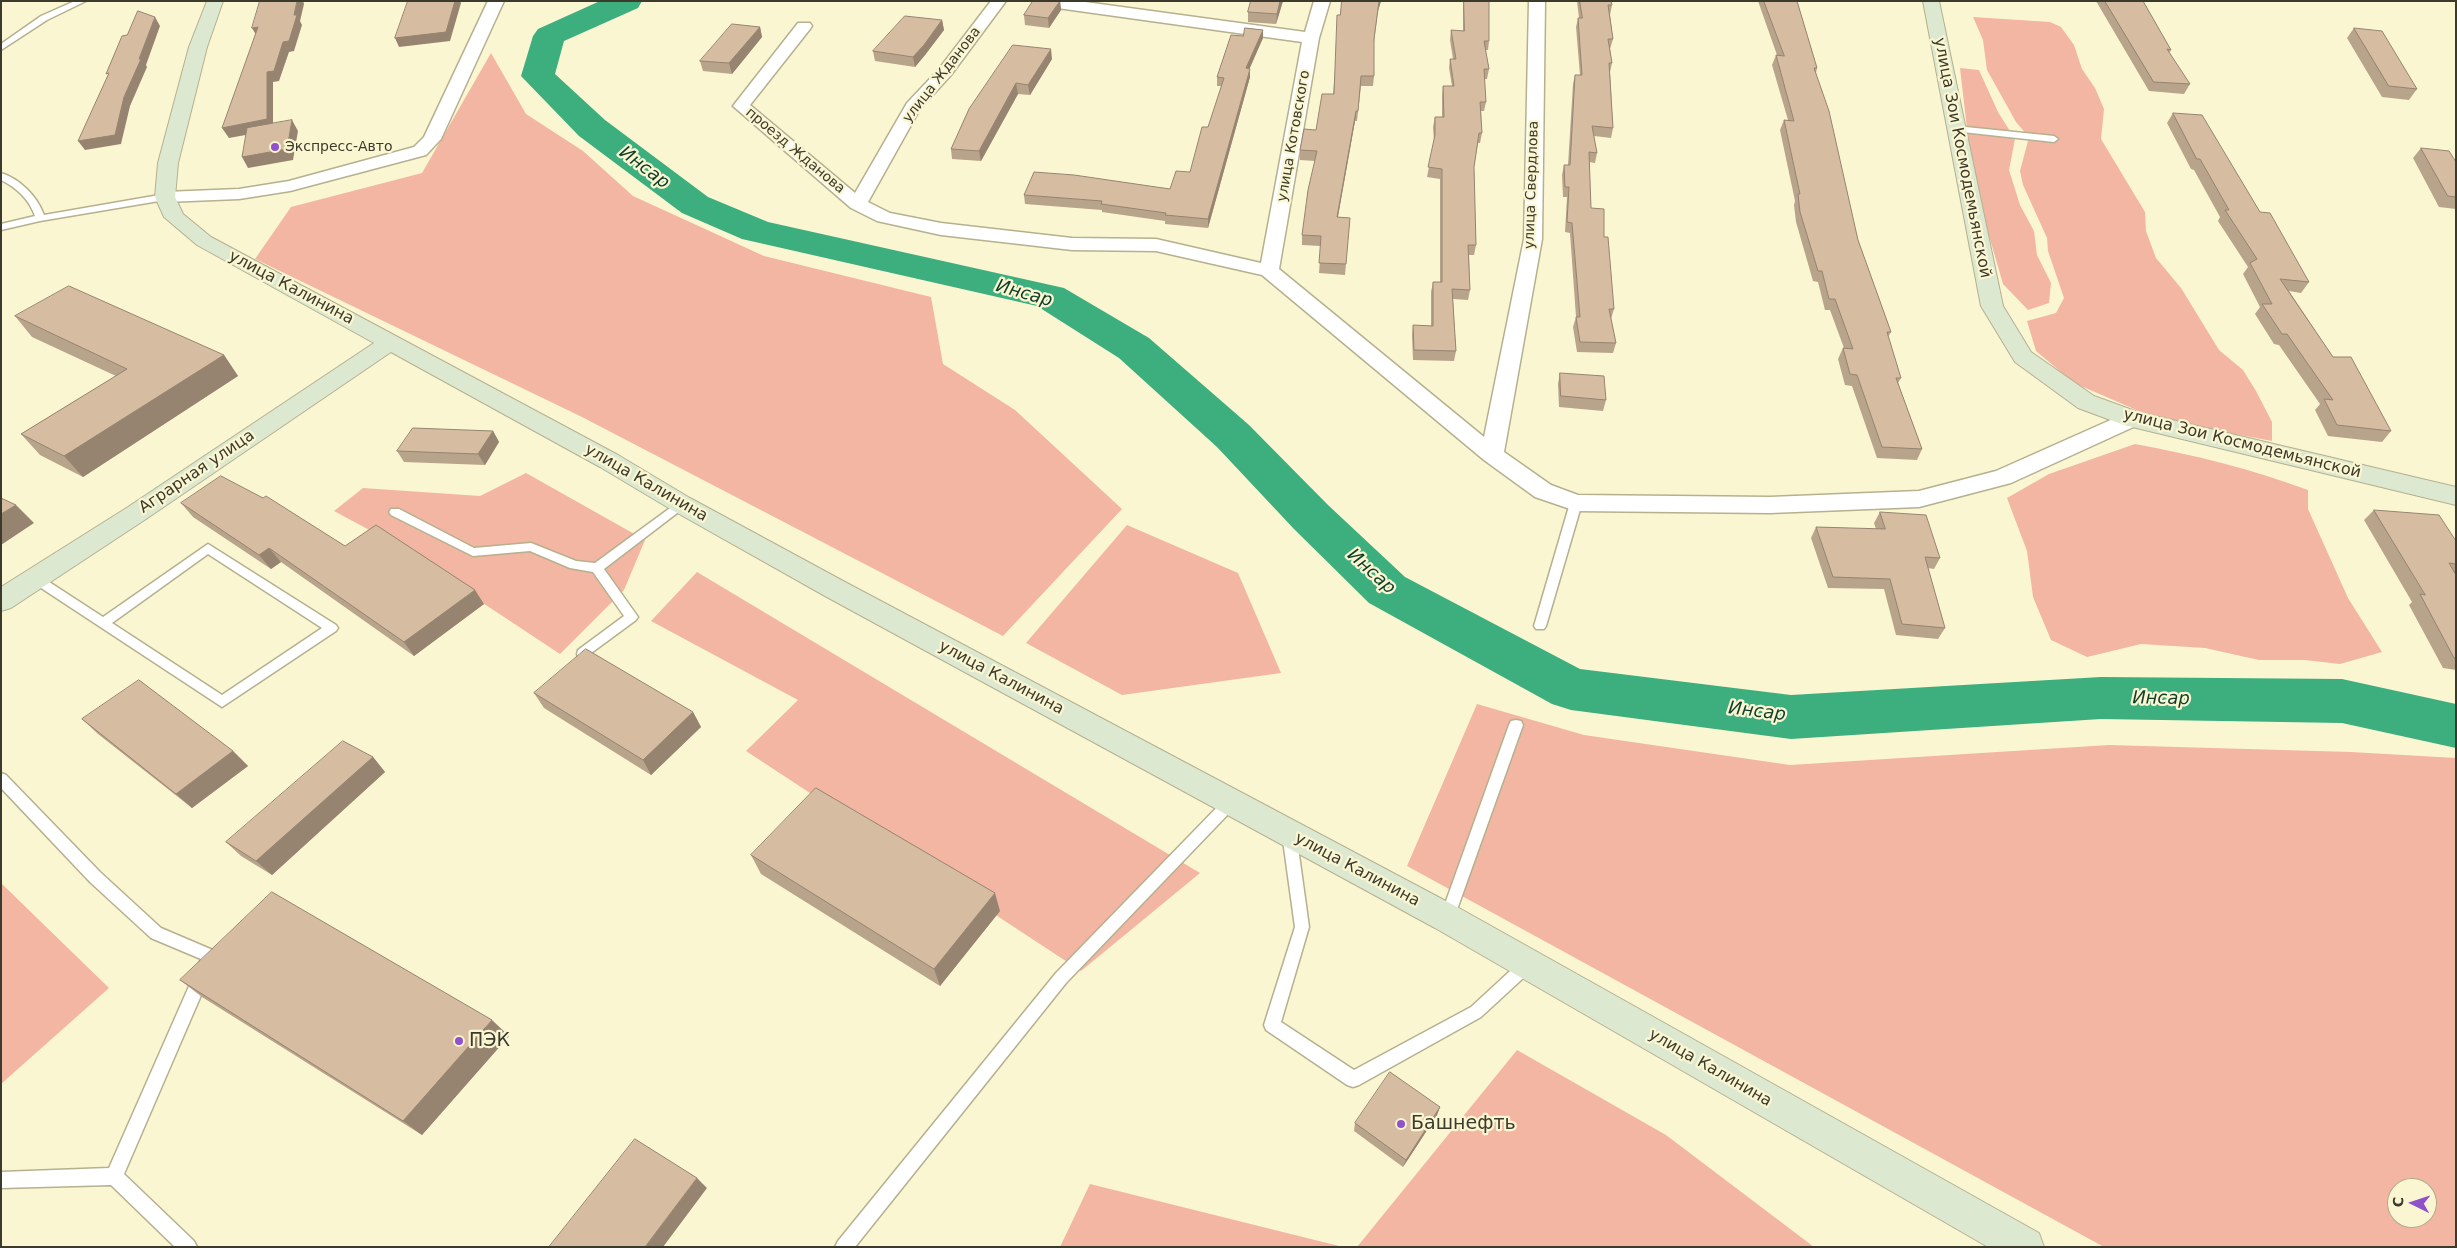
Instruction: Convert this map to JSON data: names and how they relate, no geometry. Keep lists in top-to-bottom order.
{
  "streets": {
    "main road": ["улица Зои Космодемьянской", "улица Калинина", "Аграрная улица"],
    "street": [
      "улица Жданова",
      "улица Котовского",
      "проезд Жданова",
      "улица Свердлова"
    ]
  },
  "crossings": [
    ["улица Жданова", "проезд Жданова"],
    ["улица Калинина", "Аграрная улица"]
  ],
  "water": ["Инсар"],
  "places": ["Экспресс-Авто", "ПЭК", "Башнефть"],
  "north": "left"
}
